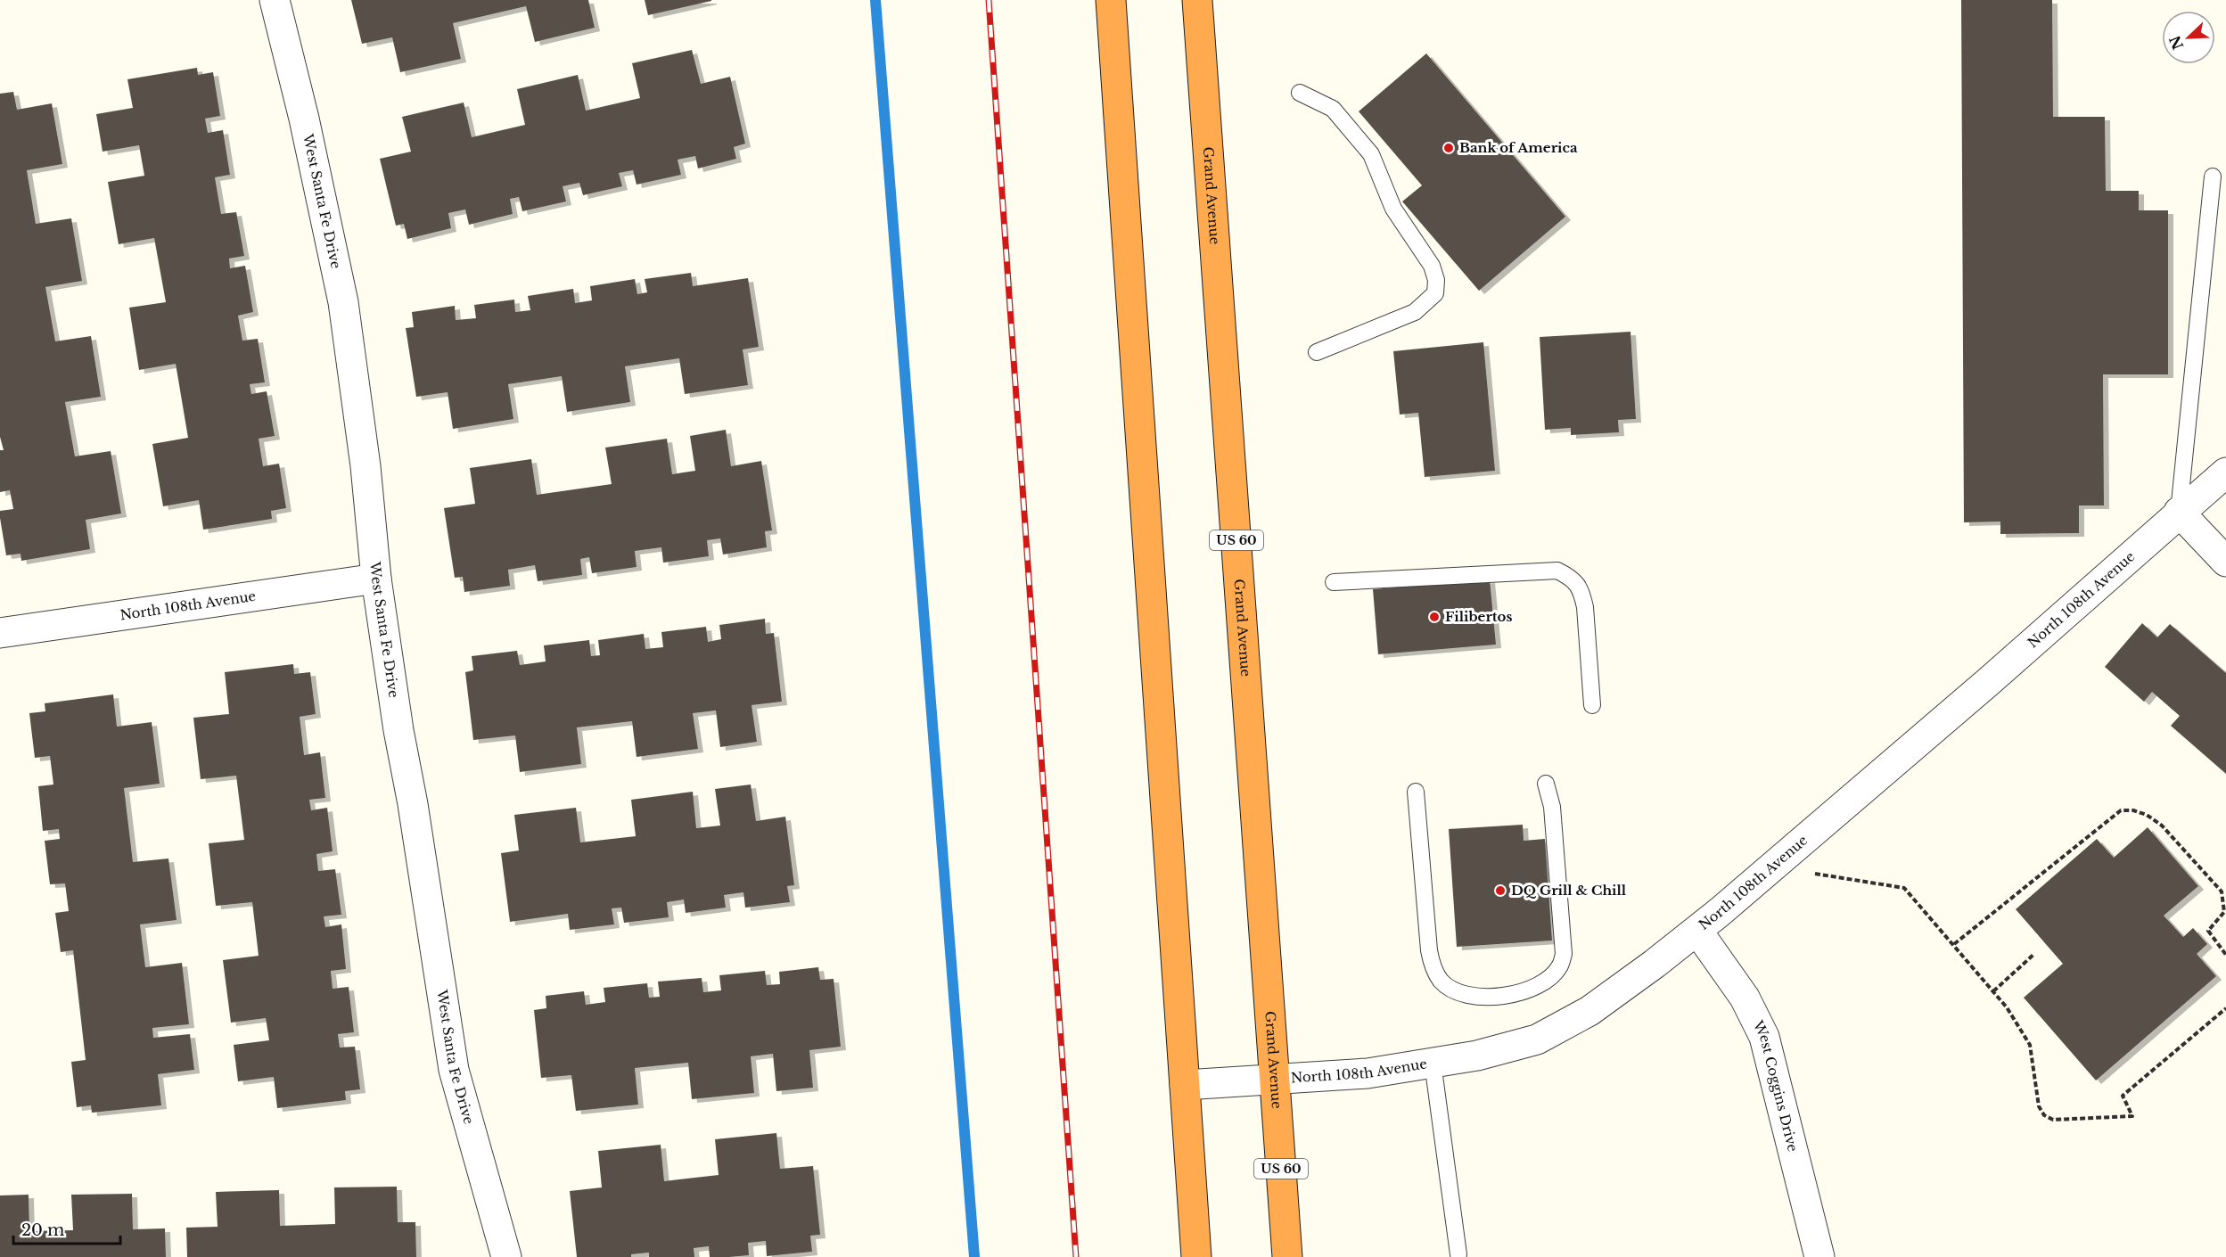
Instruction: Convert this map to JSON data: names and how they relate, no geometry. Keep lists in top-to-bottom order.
{
  "streets": {
    "highway": ["Grand Avenue", "US 60"],
    "street": ["West Santa Fe Drive", "North 108th Avenue", "West Coggins Drive"]
  },
  "crossings": [
    ["Grand Avenue", "North 108th Avenue"],
    ["West Santa Fe Drive", "North 108th Avenue"],
    ["North 108th Avenue", "West Coggins Drive"]
  ],
  "places": ["Bank of America", "Filibertos", "DQ Grill & Chill"],
  "scale_bar": "20 m",
  "north": "bottom left"
}
